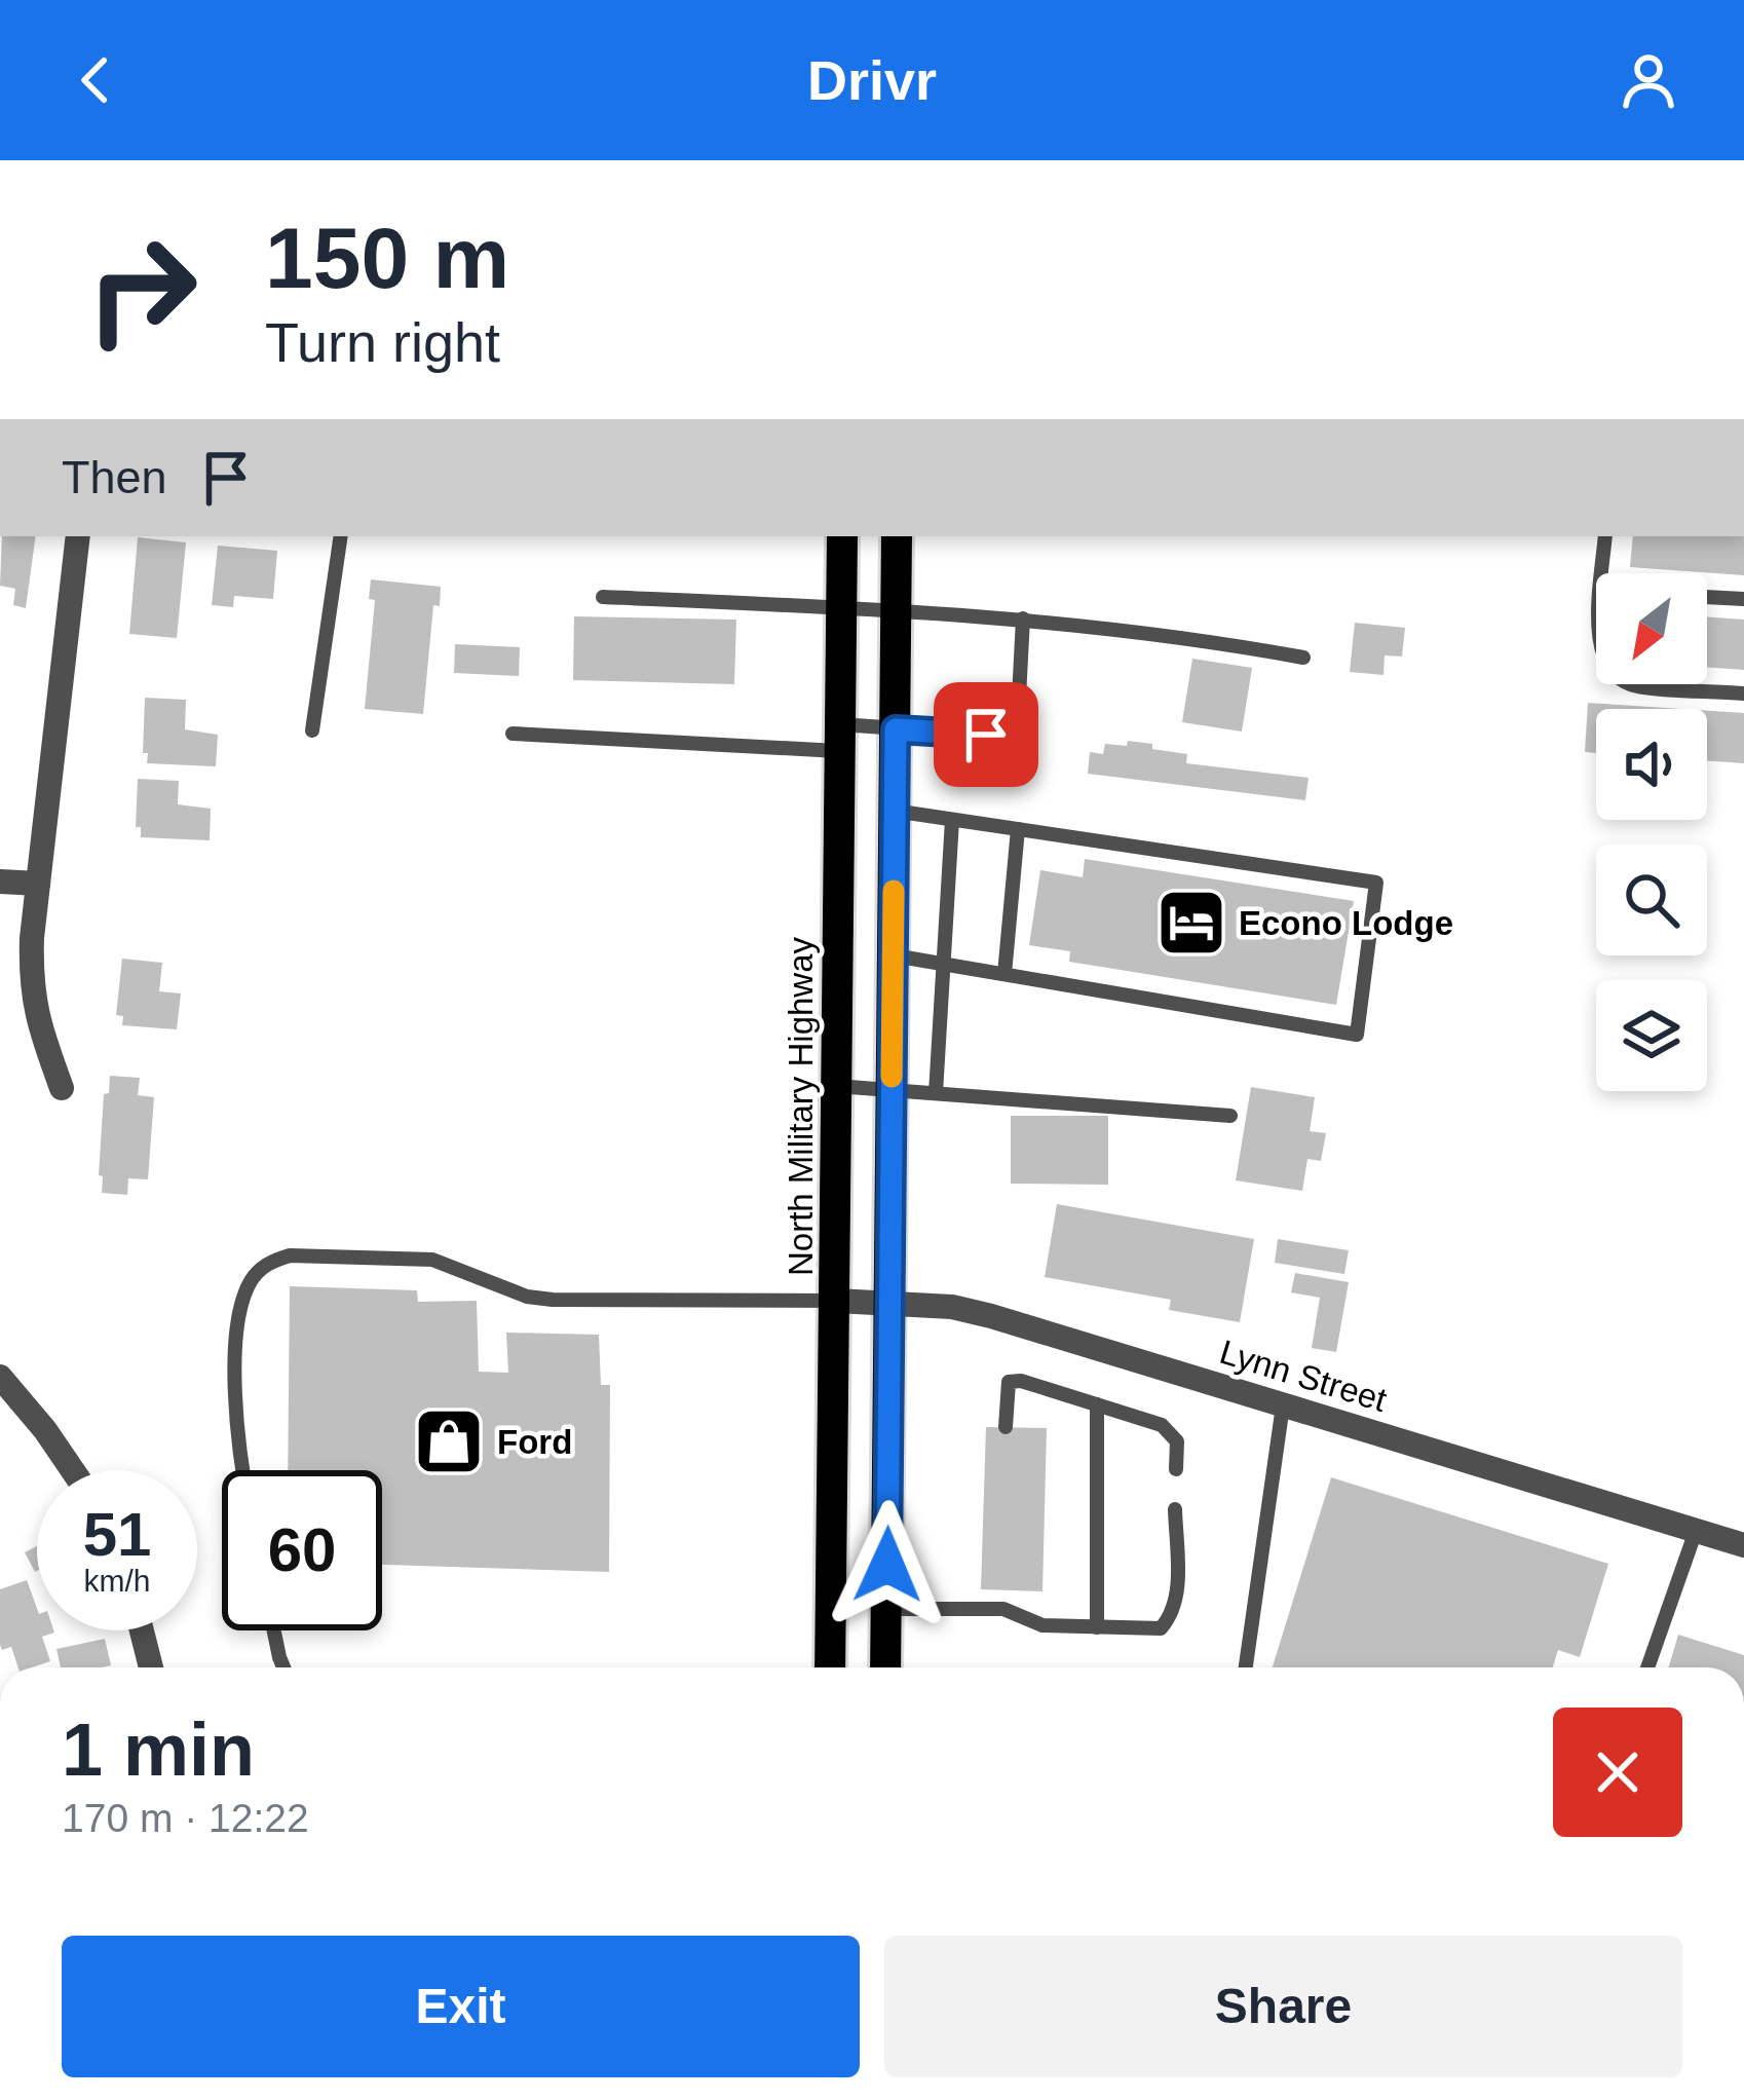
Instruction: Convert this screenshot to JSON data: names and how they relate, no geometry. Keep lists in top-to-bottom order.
{
  "streets": {
    "main road": ["North Military Highway"],
    "street": ["Lynn Street"]
  },
  "crossings": [
    ["North Military Highway", "Lynn Street"]
  ],
  "places": {
    "hotel": ["Econo Lodge"],
    "shop": ["Ford"]
  },
  "north": "bottom left",
  "page": {
    "header": "Drivr",
    "turn": ["150 m", "Turn right"],
    "then": "Then",
    "speed": "51 km/h",
    "limit": "60",
    "heading": ["1 min", "170 m · 12:22"],
    "buttons": ["Exit", "Share"]
  }
}
